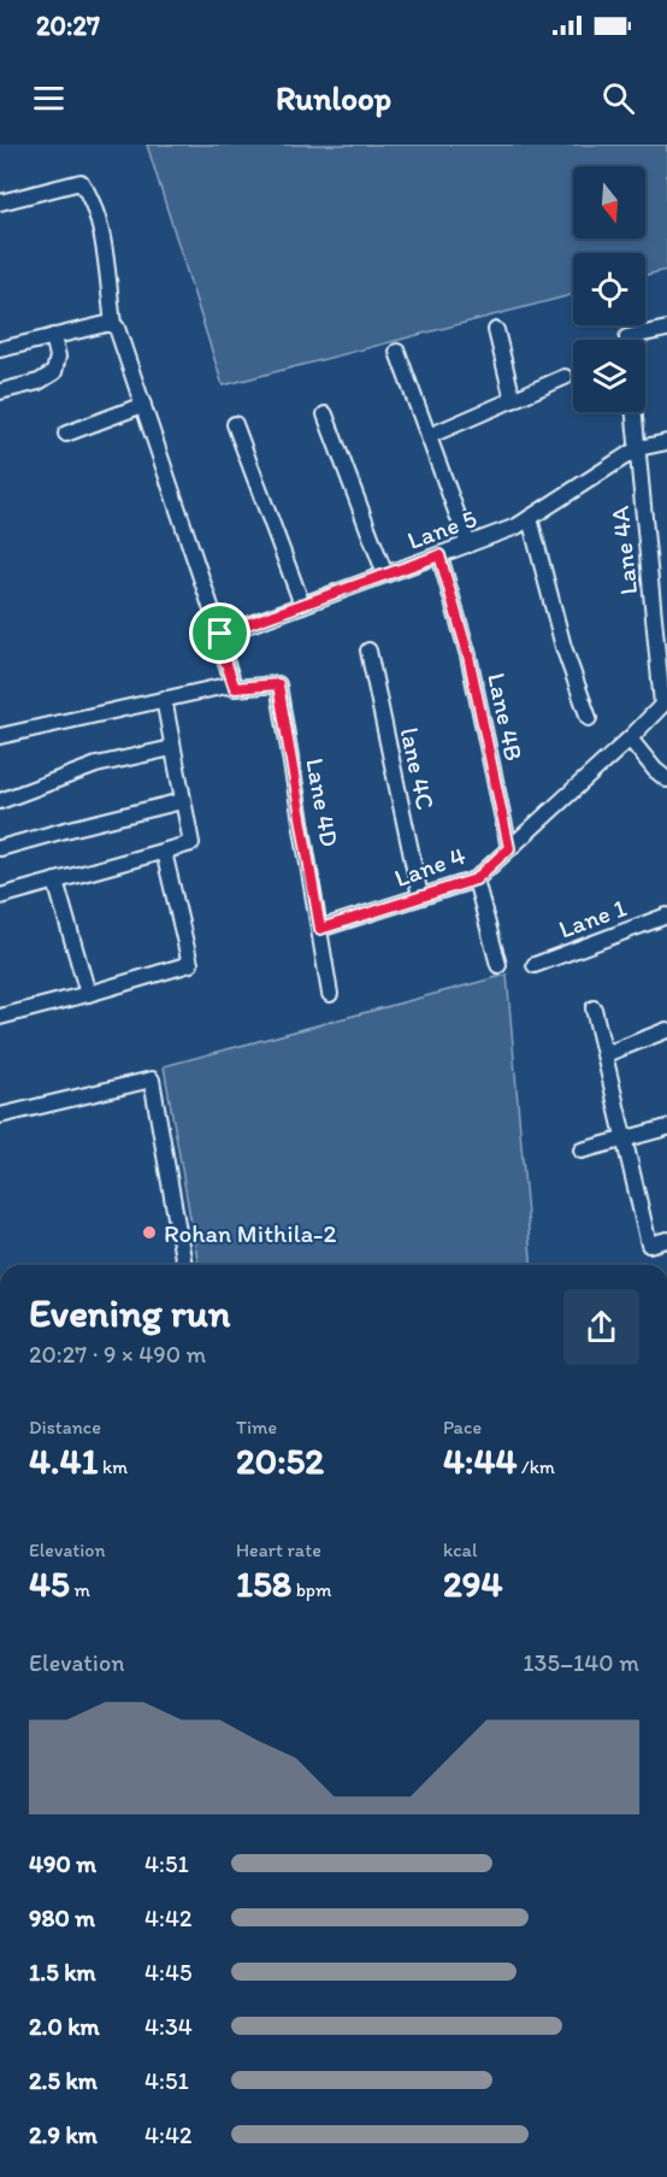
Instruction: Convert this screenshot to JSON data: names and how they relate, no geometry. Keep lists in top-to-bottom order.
{
  "streets": {
    "street": [
      "Lane 5",
      "Lane 4A",
      "Lane 4B",
      "lane 4C",
      "Lane 4D",
      "Lane 4",
      "Lane 1"
    ]
  },
  "crossings": [
    ["Lane 5", "Lane 4A"],
    ["Lane 5", "Lane 4B"],
    ["Lane 4A", "Lane 4"],
    ["Lane 4B", "Lane 4"],
    ["lane 4C", "Lane 4"],
    ["Lane 4D", "Lane 4"]
  ],
  "places": ["Rohan Mithila-2"],
  "north": "bottom",
  "page": {
    "status": "20:27",
    "header": "Runloop",
    "heading": ["Evening run", "20:27 · 9 × 490 m"],
    "stats": [
      ["Distance", "4.41 km"],
      ["Time", "20:52"],
      ["Pace", "4:44 /km"],
      ["Elevation", "45 m"],
      ["Heart rate", "158 bpm"],
      ["kcal", "294"]
    ],
    "chart": ["Elevation", "135–140 m"],
    "list": [
      {
        "name": "490 m",
        "note": "4:51"
      },
      {
        "name": "980 m",
        "note": "4:42"
      },
      {
        "name": "1.5 km",
        "note": "4:45"
      },
      {
        "name": "2.0 km",
        "note": "4:34"
      },
      {
        "name": "2.5 km",
        "note": "4:51"
      },
      {
        "name": "2.9 km",
        "note": "4:42"
      }
    ]
  }
}
